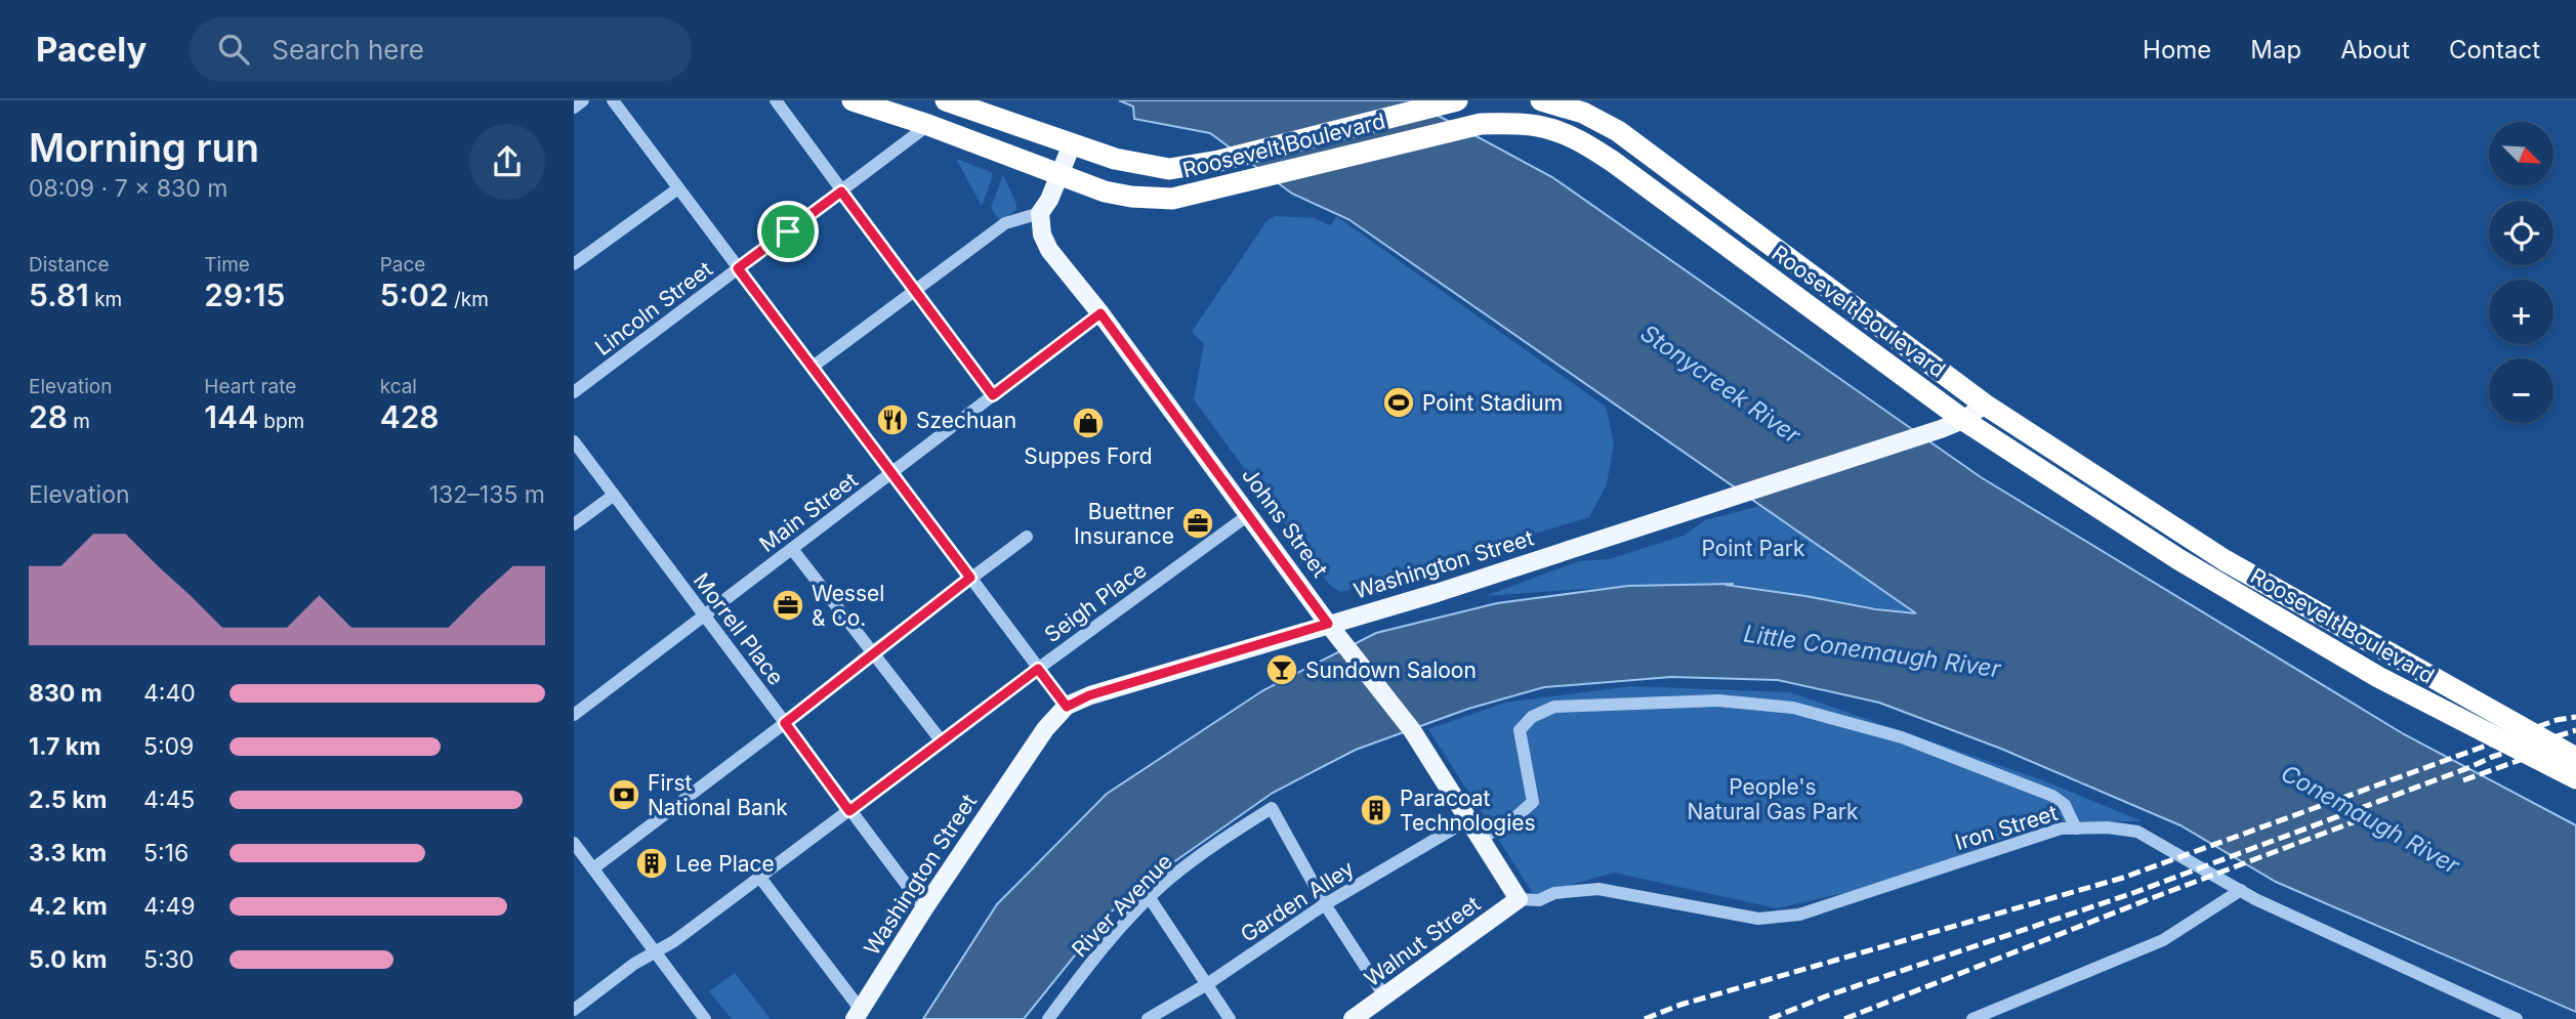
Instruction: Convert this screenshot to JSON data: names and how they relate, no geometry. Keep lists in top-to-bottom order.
{
  "streets": {
    "highway": ["Roosevelt Boulevard"],
    "main road": ["Johns Street", "Washington Street", "Walnut Street"],
    "street": [
      "Lincoln Street",
      "Main Street",
      "Seigh Place",
      "Morrell Place",
      "Iron Street",
      "Garden Alley",
      "River Avenue"
    ]
  },
  "crossings": [
    ["Roosevelt Boulevard", "Washington Street"],
    ["Main Street", "Johns Street"],
    ["Main Street", "Morrell Place"],
    ["Johns Street", "Washington Street"],
    ["Johns Street", "Seigh Place"],
    ["Johns Street", "Iron Street"],
    ["Johns Street", "Garden Alley"],
    ["Johns Street", "Walnut Street"],
    ["Washington Street", "Morrell Place"],
    ["Seigh Place", "Morrell Place"],
    ["Iron Street", "Walnut Street"],
    ["Garden Alley", "River Avenue"]
  ],
  "water": ["Stonycreek River", "Little Conemaugh River", "Conemaugh River"],
  "parks": ["Point Park", "People's Natural Gas Park"],
  "places": {
    "sports": ["Point Stadium"],
    "restaurant": ["Szechuan"],
    "shop": ["Suppes Ford"],
    "office": ["Buettner Insurance", "Wessel & Co."],
    "bar": ["Sundown Saloon"],
    "bank": ["First National Bank"],
    "building": ["Paracoat Technologies", "Lee Place"]
  },
  "north": "bottom right",
  "page": {
    "header": "Pacely",
    "search": "Search here",
    "nav": [
      "Home",
      "Map",
      "About",
      "Contact"
    ],
    "heading": ["Morning run", "08:09 · 7 × 830 m"],
    "map_buttons": ["+", "−"],
    "stats": [
      ["Distance", "5.81 km"],
      ["Time", "29:15"],
      ["Pace", "5:02 /km"],
      ["Elevation", "28 m"],
      ["Heart rate", "144 bpm"],
      ["kcal", "428"]
    ],
    "chart": ["Elevation", "132–135 m"],
    "list": [
      {
        "name": "830 m",
        "note": "4:40"
      },
      {
        "name": "1.7 km",
        "note": "5:09"
      },
      {
        "name": "2.5 km",
        "note": "4:45"
      },
      {
        "name": "3.3 km",
        "note": "5:16"
      },
      {
        "name": "4.2 km",
        "note": "4:49"
      },
      {
        "name": "5.0 km",
        "note": "5:30"
      }
    ]
  }
}
